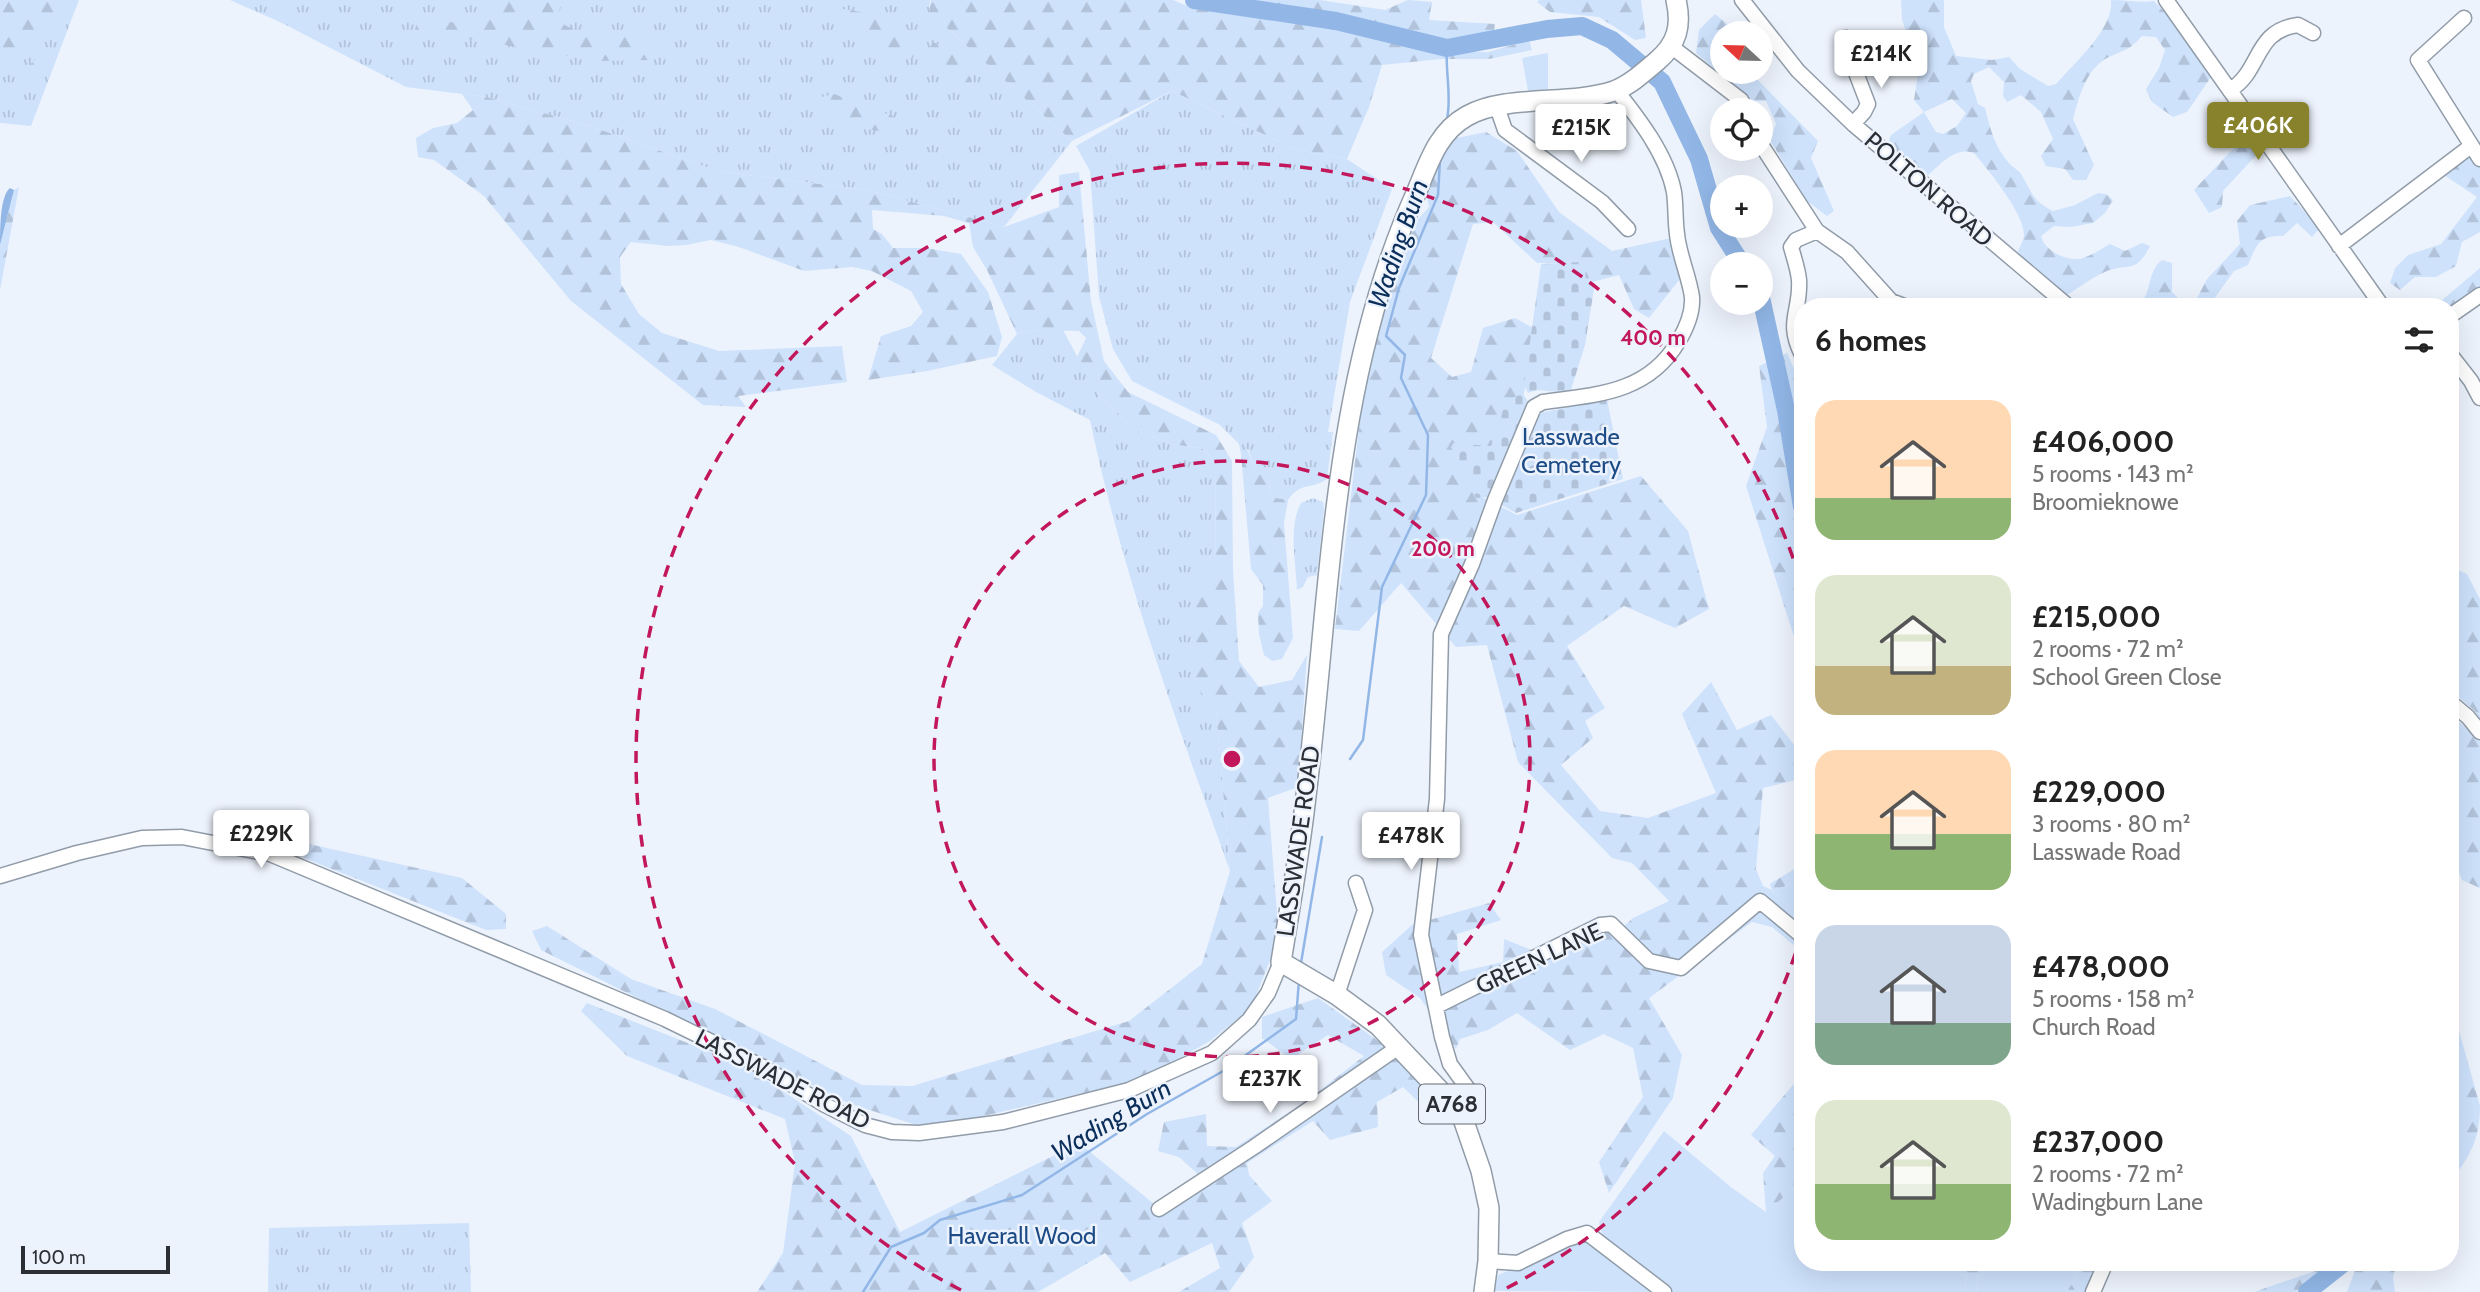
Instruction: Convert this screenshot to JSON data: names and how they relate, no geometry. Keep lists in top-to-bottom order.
{
  "streets": {
    "main road": ["LASSWADE ROAD", "A768"],
    "street": ["POLTON ROAD", "GREEN LANE"]
  },
  "crossings": [
    ["LASSWADE ROAD", "A768"]
  ],
  "water": ["Wading Burn"],
  "parks": ["Lasswade Cemetery", "Haverall Wood"],
  "scale_bar": "100 m",
  "north": "left",
  "page": {
    "map_buttons": ["+", "−"],
    "price": [
      "£214K",
      "£406K",
      "£215K",
      "£229K",
      "£478K",
      "£237K"
    ],
    "heading": "6 homes",
    "list": [
      {
        "name": "£406,000",
        "note": "5 rooms · 143 m² · Broomieknowe"
      },
      {
        "name": "£215,000",
        "note": "2 rooms · 72 m² · School Green Close"
      },
      {
        "name": "£229,000",
        "note": "3 rooms · 80 m² · Lasswade Road"
      },
      {
        "name": "£478,000",
        "note": "5 rooms · 158 m² · Church Road"
      },
      {
        "name": "£237,000",
        "note": "2 rooms · 72 m² · Wadingburn Lane"
      }
    ],
    "scale": "100 m"
  },
  "rings": ["400 m", "200 m"]
}
